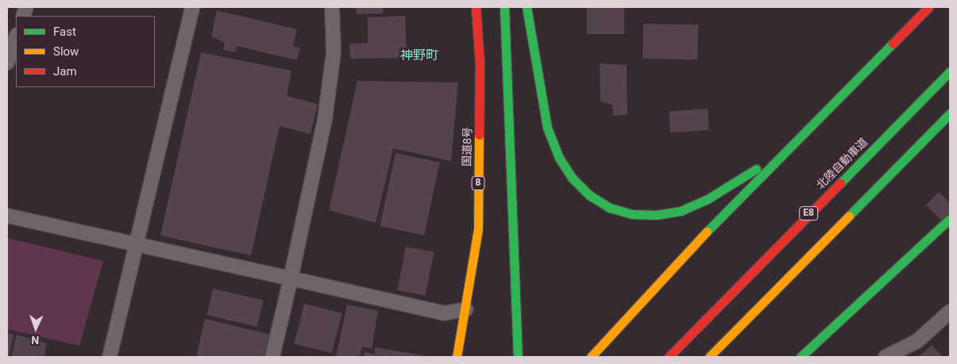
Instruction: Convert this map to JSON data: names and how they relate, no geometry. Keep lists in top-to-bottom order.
{
  "streets": {
    "highway": [
      "国道8号",
      "北陸自動車道",
      "8",
      "E8"
    ]
  },
  "districts": ["神野町"],
  "legend": ["Fast", "Slow", "Jam"],
  "north": "bottom"
}
